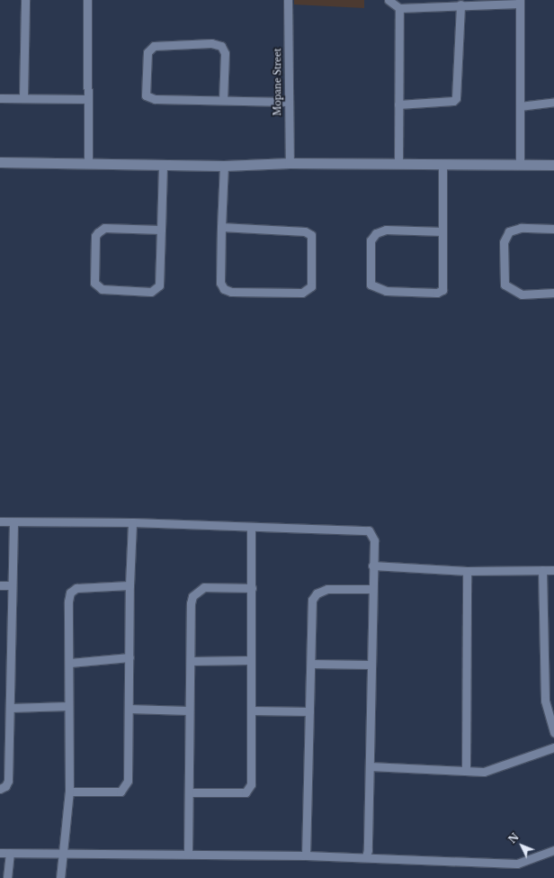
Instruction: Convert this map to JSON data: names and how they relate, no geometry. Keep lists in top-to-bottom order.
{
  "streets": {
    "street": ["Mopane Street"]
  },
  "north": "top left"
}
